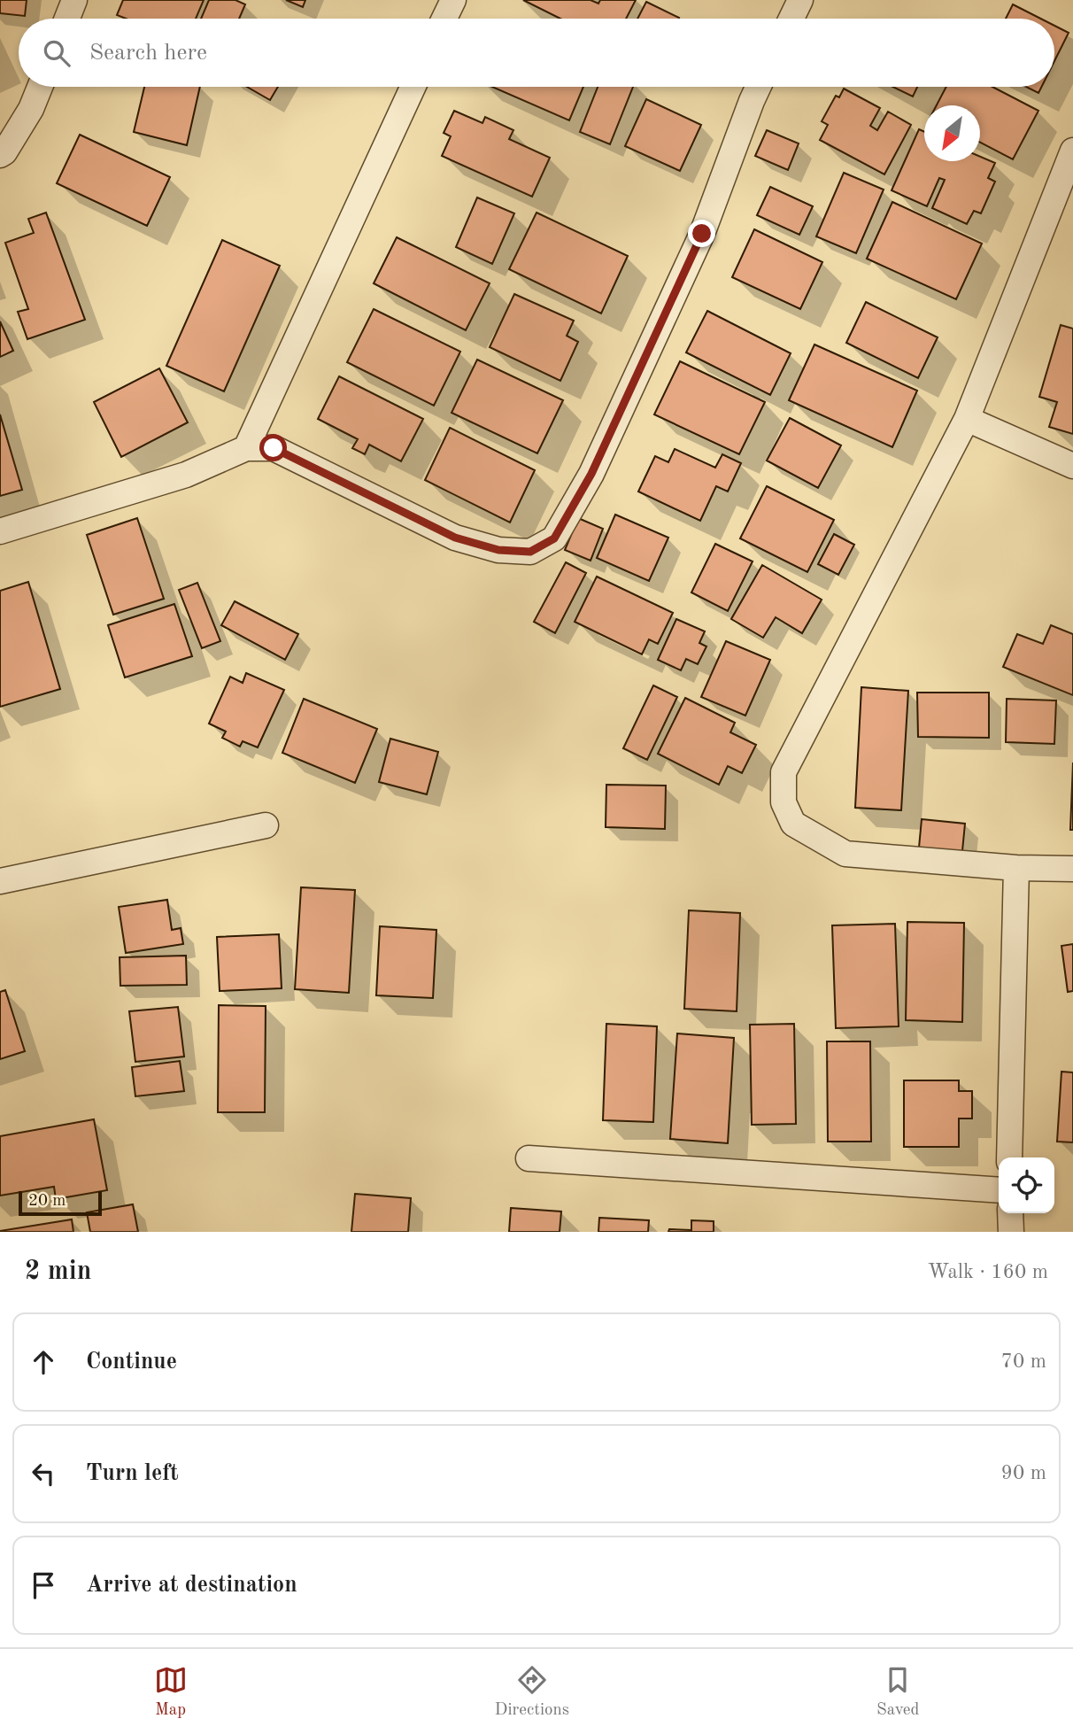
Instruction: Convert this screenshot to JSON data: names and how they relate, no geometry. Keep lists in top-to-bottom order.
{
  "scale_bar": "20 m",
  "north": "bottom left",
  "page": {
    "search": "Search here",
    "scale": "20 m",
    "heading": ["2 min", "Walk · 160 m"],
    "list": [
      ["Continue", "70 m"],
      ["Turn left", "90 m"],
      "Arrive at destination"
    ],
    "nav": ["Map", "Directions", "Saved"]
  }
}
